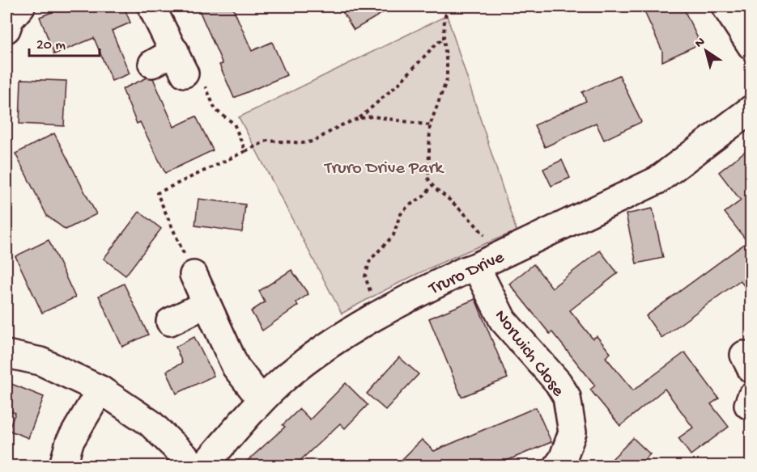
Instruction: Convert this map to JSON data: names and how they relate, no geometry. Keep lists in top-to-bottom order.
{
  "streets": {
    "street": ["Truro Drive", "Norwich Close"]
  },
  "crossings": [
    ["Truro Drive", "Norwich Close"]
  ],
  "parks": ["Truro Drive Park"],
  "scale_bar": "20 m",
  "north": "top left"
}
